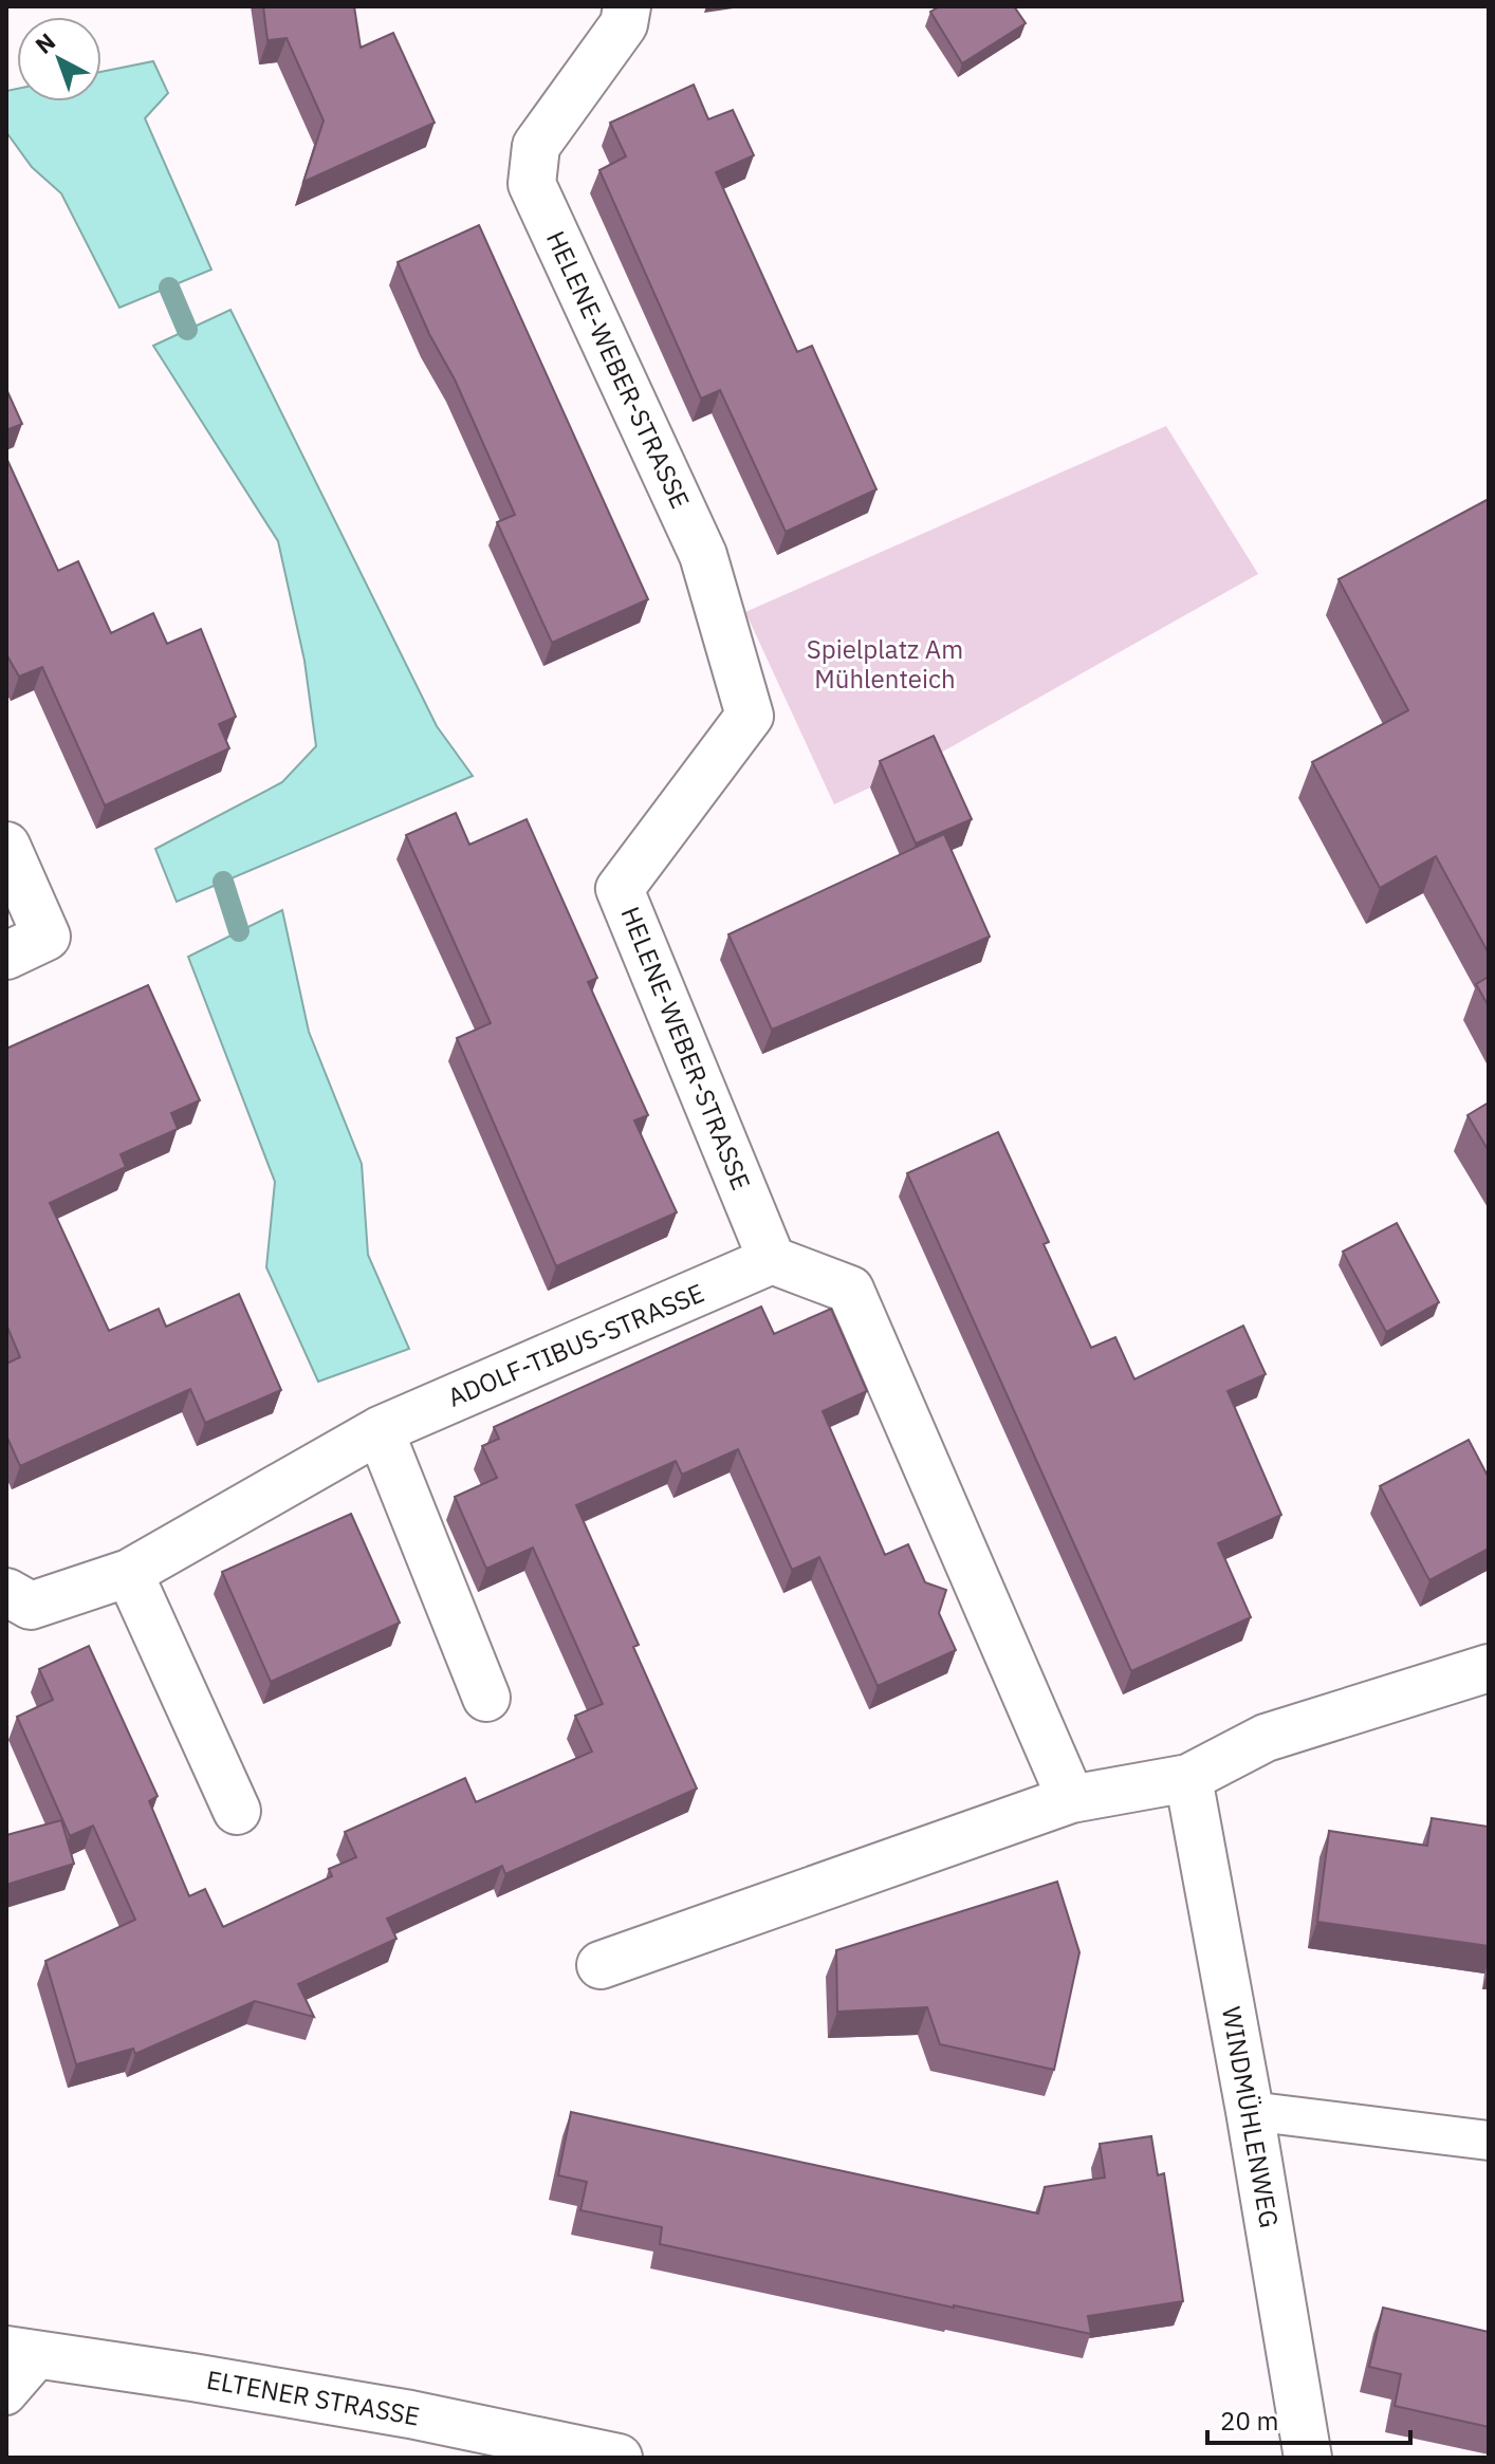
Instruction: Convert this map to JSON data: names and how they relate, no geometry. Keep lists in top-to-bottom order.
{
  "streets": {
    "street": [
      "HELENE-WEBER-STRASSE",
      "ADOLF-TIBUS-STRASSE",
      "WINDMÜHLENWEG",
      "ELTENER STRASSE"
    ]
  },
  "crossings": [
    ["HELENE-WEBER-STRASSE", "ADOLF-TIBUS-STRASSE"]
  ],
  "parks": ["Spielplatz Am Mühlenteich"],
  "scale_bar": "20 m",
  "north": "top left"
}
